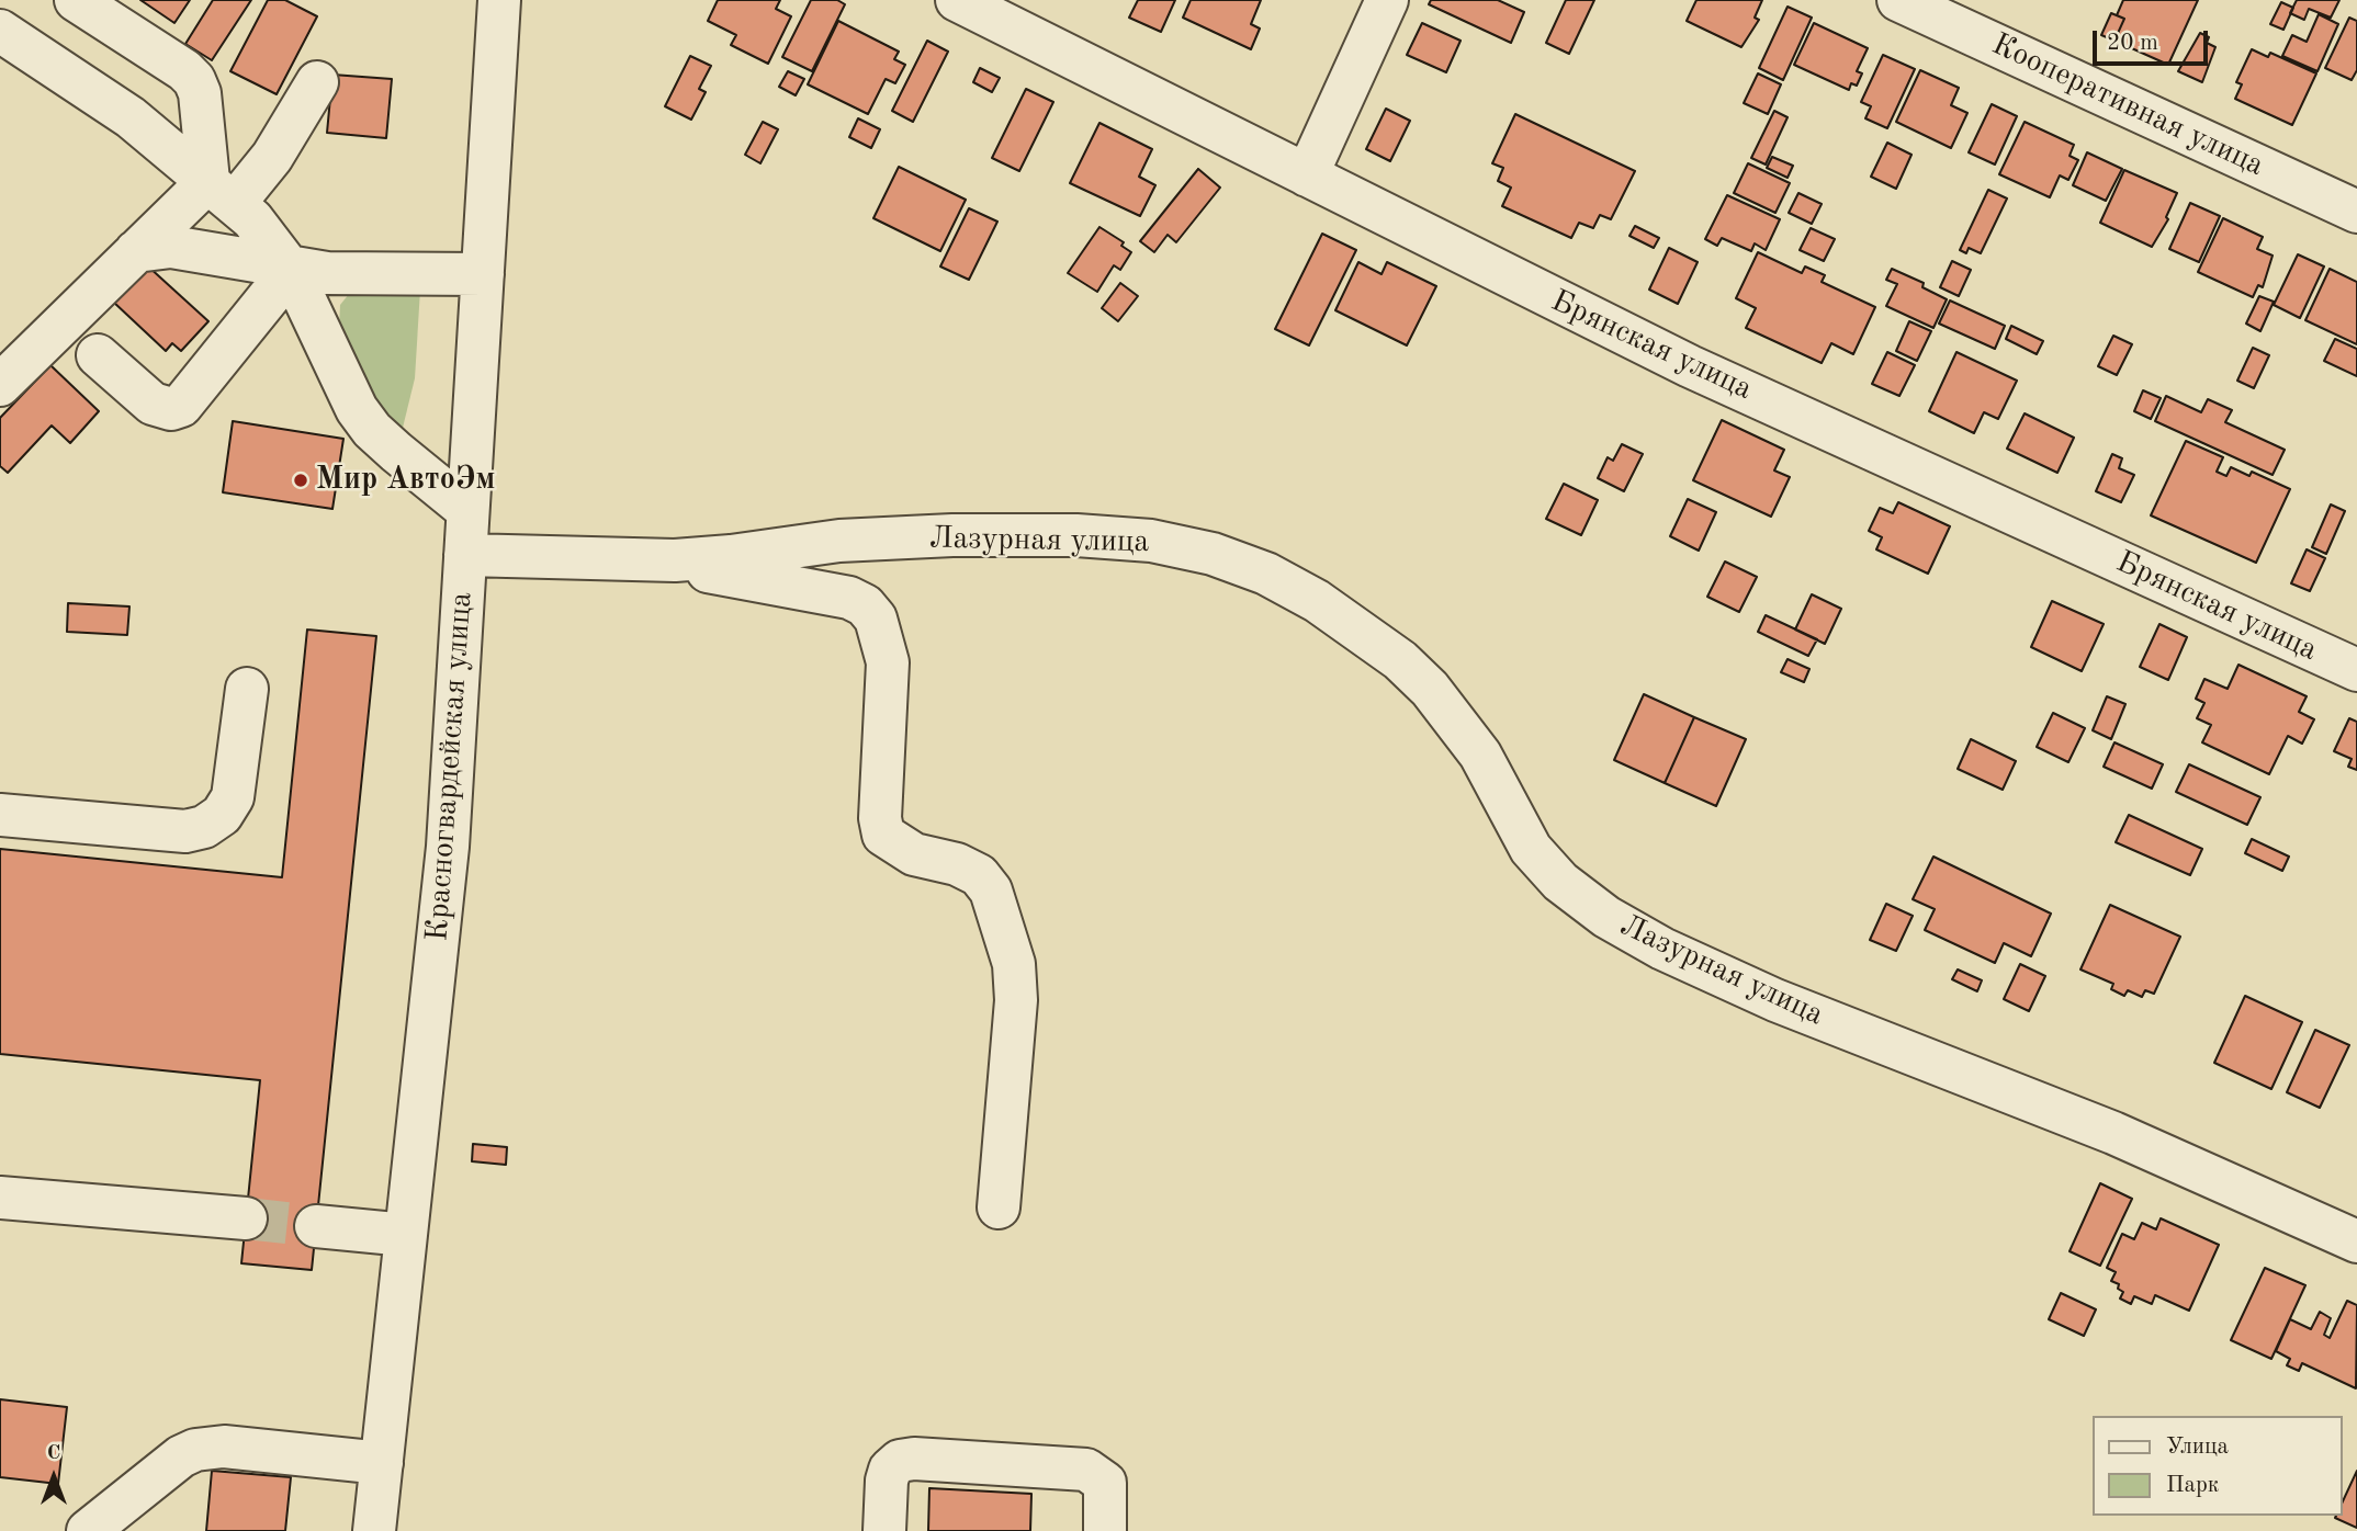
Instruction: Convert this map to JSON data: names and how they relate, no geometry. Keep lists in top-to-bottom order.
{
  "streets": {
    "street": [
      "Кооперативная улица",
      "Брянская улица",
      "Лазурная улица",
      "Красногвардейская улица"
    ]
  },
  "crossings": [
    ["Лазурная улица", "Красногвардейская улица"]
  ],
  "places": ["Мир АвтоЭм"],
  "legend": ["Улица", "Парк"],
  "scale_bar": "20 m",
  "north": "top"
}
